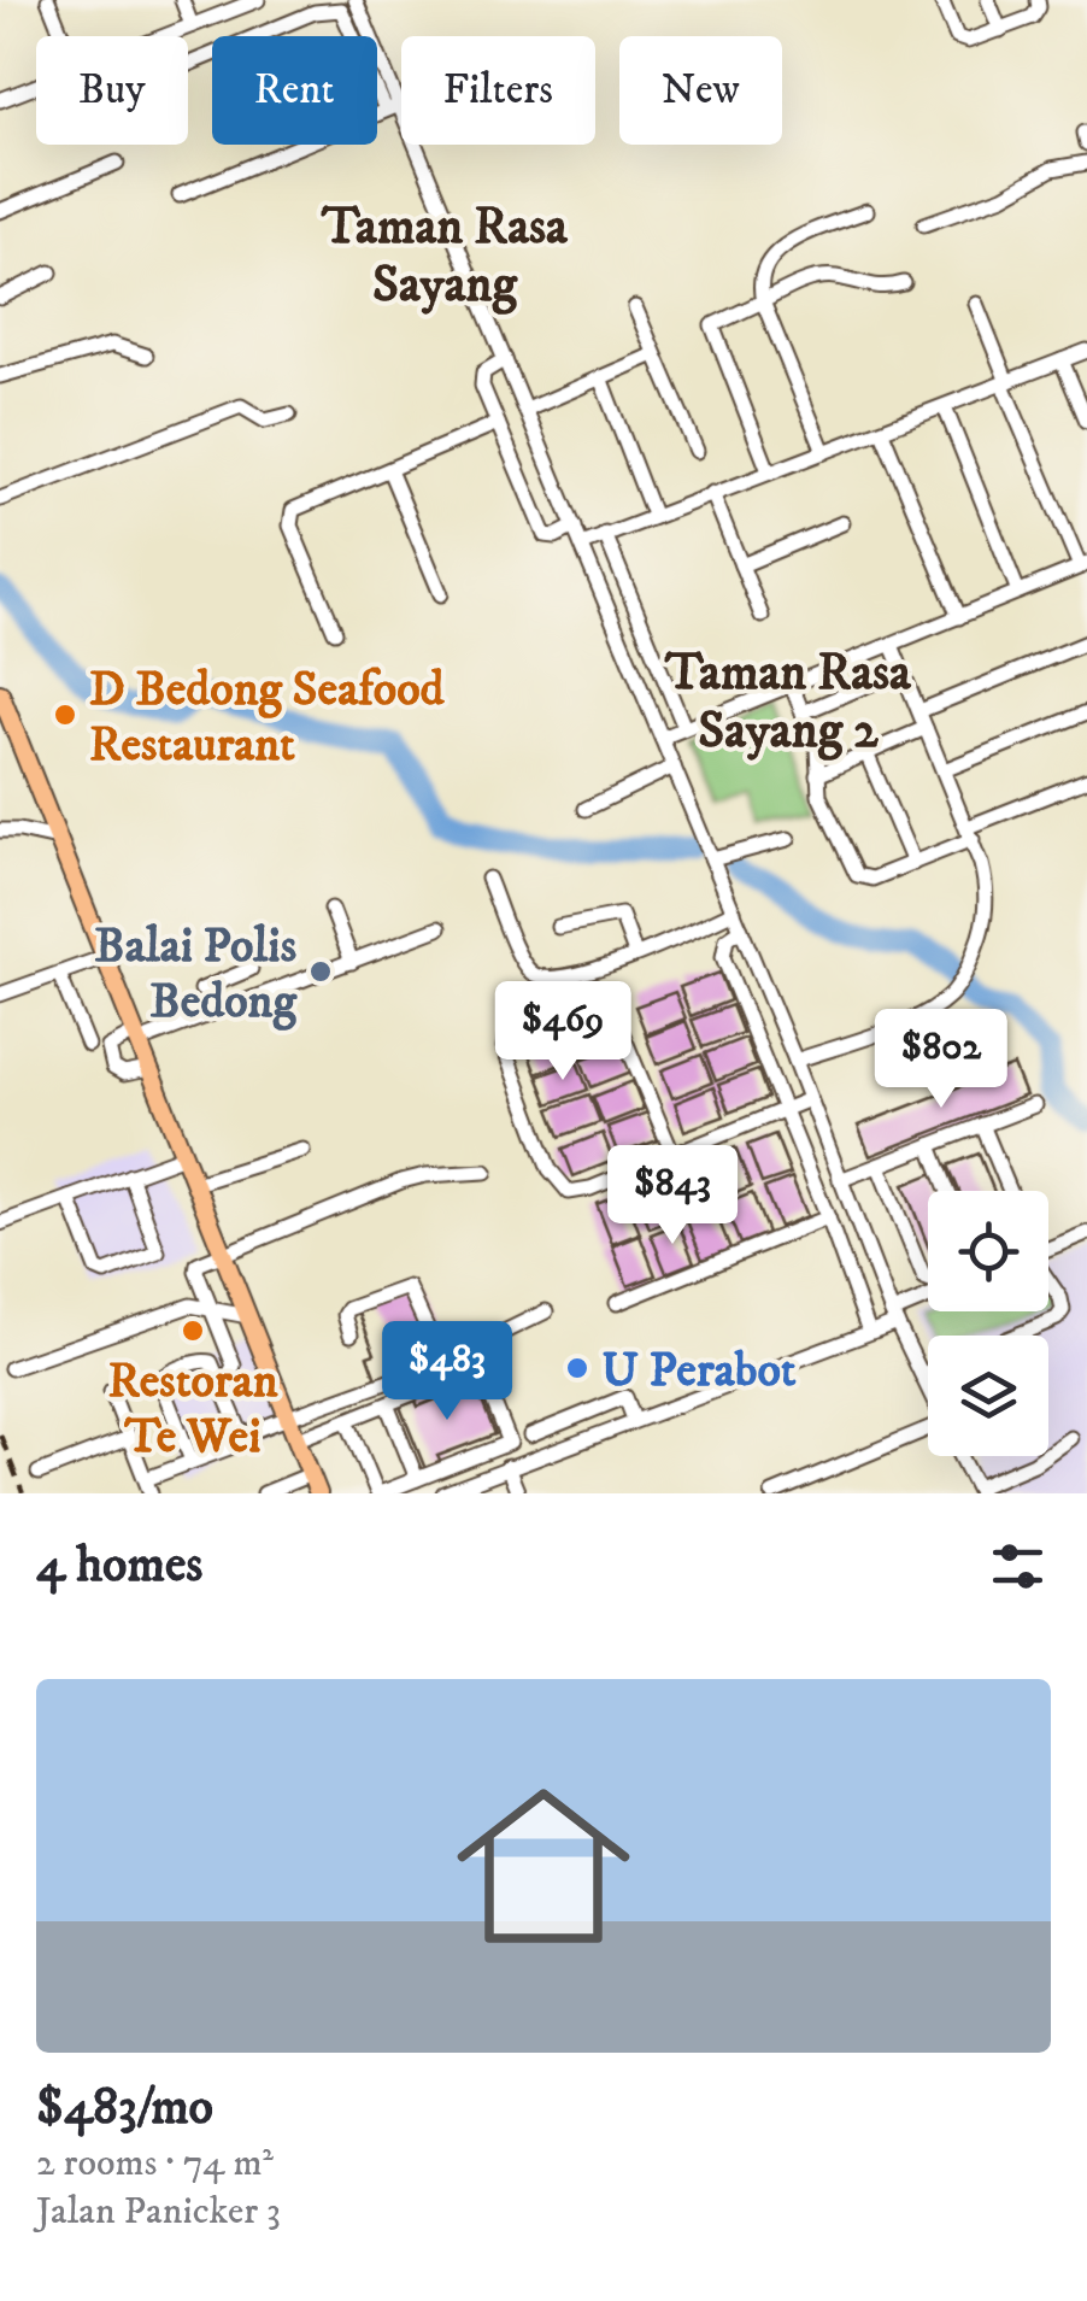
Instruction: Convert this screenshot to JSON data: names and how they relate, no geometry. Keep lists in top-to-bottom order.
{
  "districts": ["Taman Rasa Sayang", "Taman Rasa Sayang 2"],
  "places": [
    "D Bedong Seafood Restaurant",
    "Balai Polis Bedong",
    "Restoran Te Wei",
    "U Perabot"
  ],
  "page": {
    "chip": [
      "Buy",
      "Rent",
      "Filters",
      "New"
    ],
    "price": [
      "$469",
      "$802",
      "$843",
      "$483"
    ],
    "heading": "4 homes",
    "list": [
      {
        "name": "$483/mo",
        "note": "2 rooms · 74 m² · Jalan Panicker 3"
      }
    ]
  }
}
